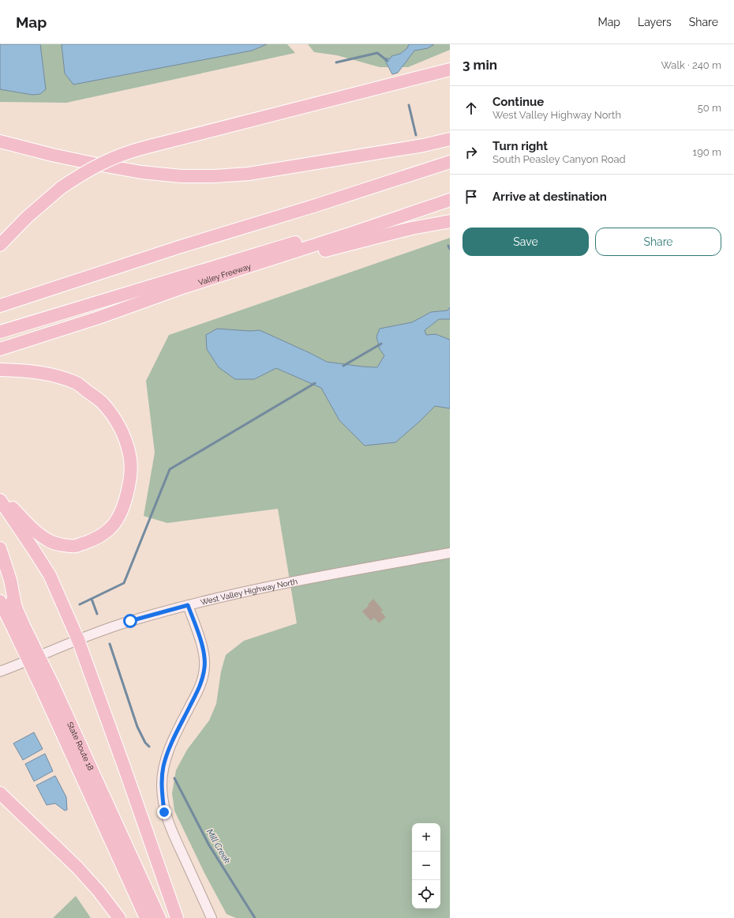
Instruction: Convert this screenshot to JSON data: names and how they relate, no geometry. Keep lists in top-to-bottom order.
{
  "streets": {
    "highway": ["Valley Freeway", "State Route 18"],
    "main road": ["West Valley Highway North"]
  },
  "water": ["Mill Creek"],
  "page": {
    "header": "Map",
    "nav": ["Map", "Layers", "Share"],
    "heading": ["3 min", "Walk · 240 m"],
    "list": [
      ["Continue", "West Valley Highway North", "50 m"],
      ["Turn right", "South Peasley Canyon Road", "190 m"],
      "Arrive at destination"
    ],
    "buttons": ["Save", "Share"],
    "map_buttons": ["+", "−"]
  }
}
